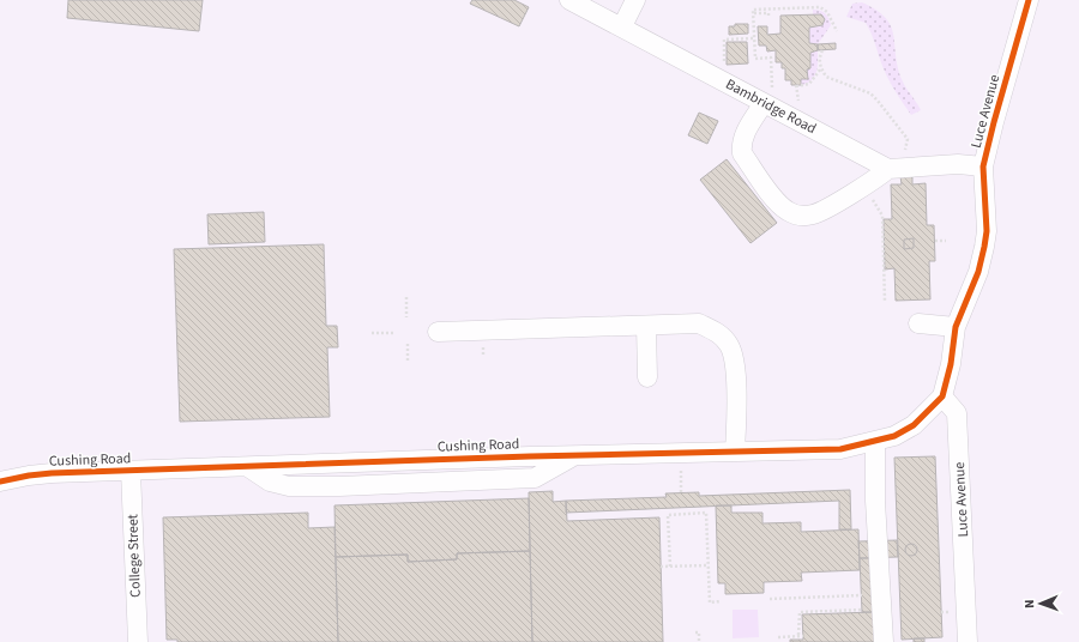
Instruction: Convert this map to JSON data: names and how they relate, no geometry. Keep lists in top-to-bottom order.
{
  "streets": {
    "street": [
      "Bambridge Road",
      "Luce Avenue",
      "Cushing Road",
      "College Street"
    ]
  },
  "crossings": [
    ["Luce Avenue", "Cushing Road"],
    ["Cushing Road", "College Street"]
  ],
  "north": "left"
}
